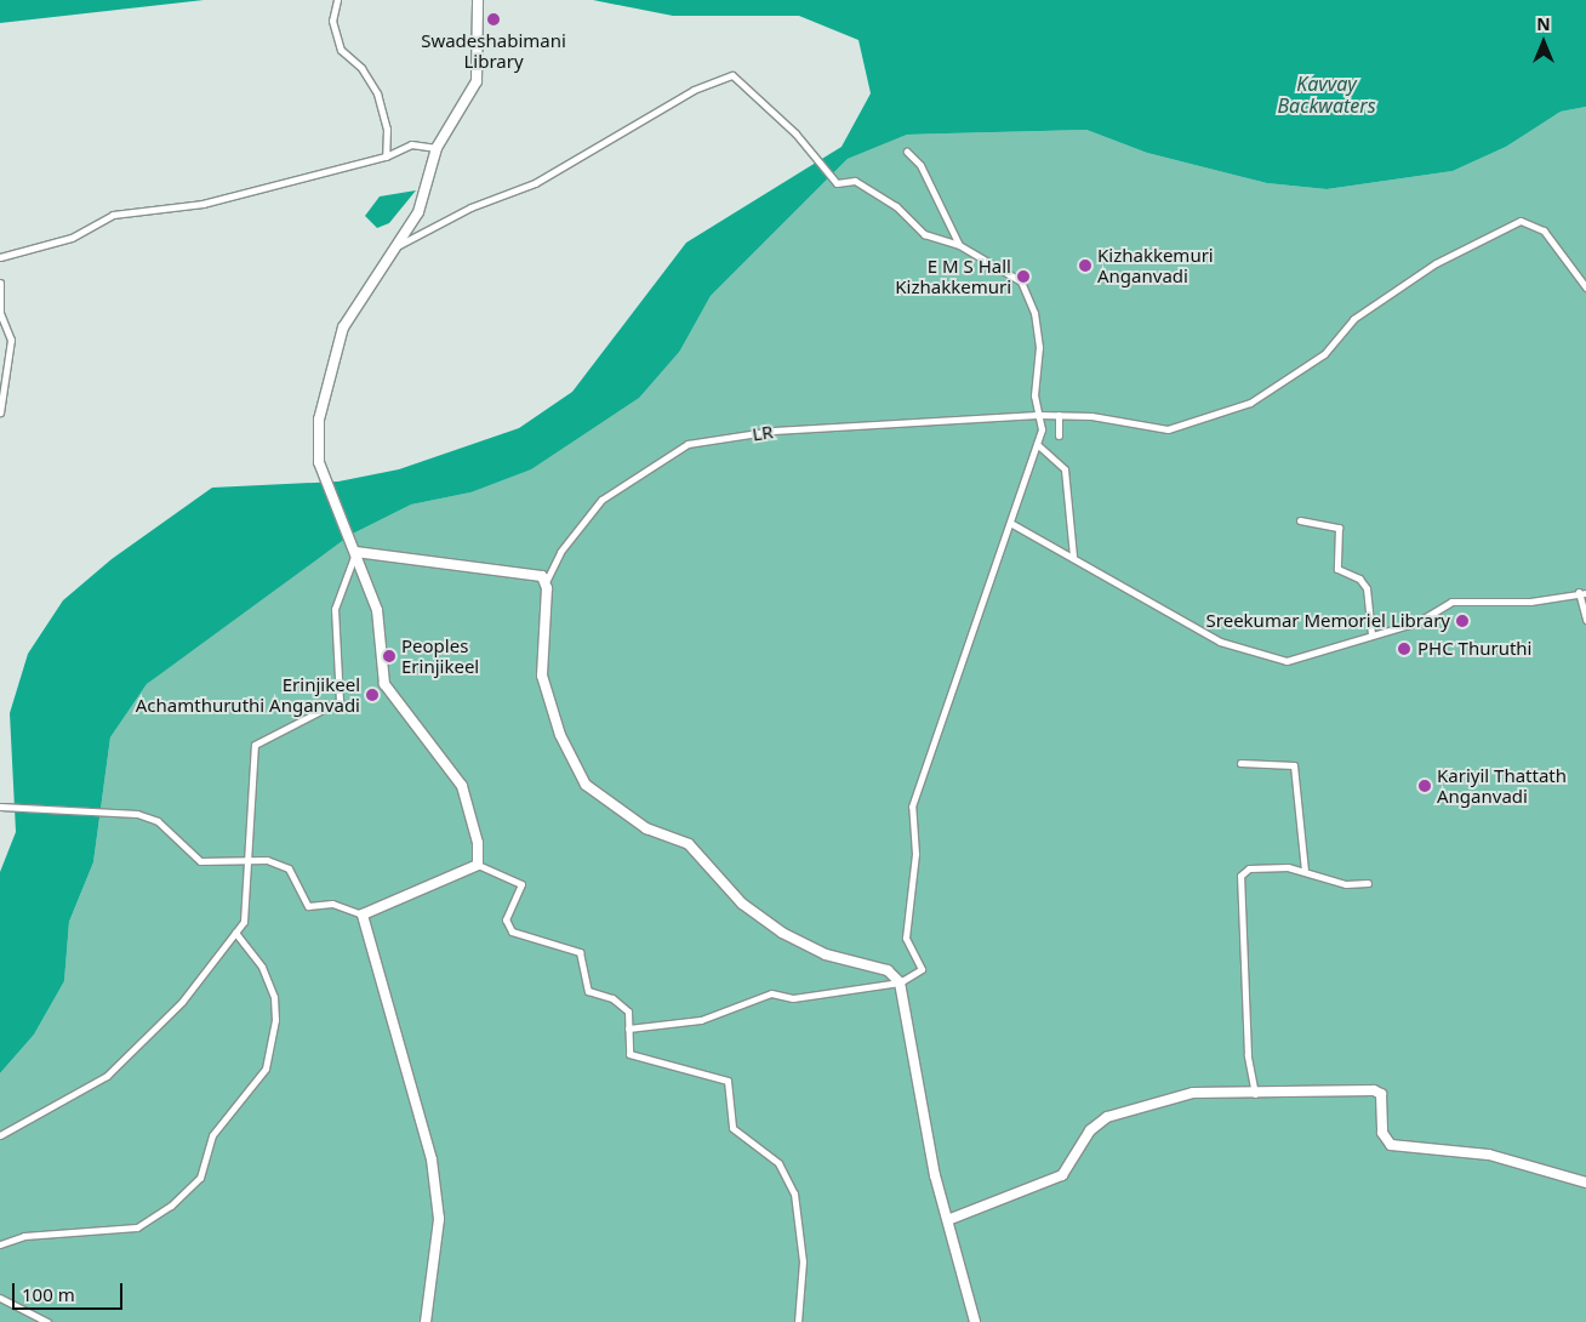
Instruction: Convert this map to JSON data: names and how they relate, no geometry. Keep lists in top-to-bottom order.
{
  "streets": {
    "street": ["LR"]
  },
  "water": ["Kavvay Backwaters"],
  "places": [
    "Swadeshabimani Library",
    "Kizhakkemuri Anganvadi",
    "E M S Hall Kizhakkemuri",
    "Sreekumar Memoriel Library",
    "PHC Thuruthi",
    "Peoples Erinjikeel",
    "Erinjikeel Achamthuruthi Anganvadi",
    "Kariyil Thattath Anganvadi"
  ],
  "scale_bar": "100 m",
  "north": "top"
}
